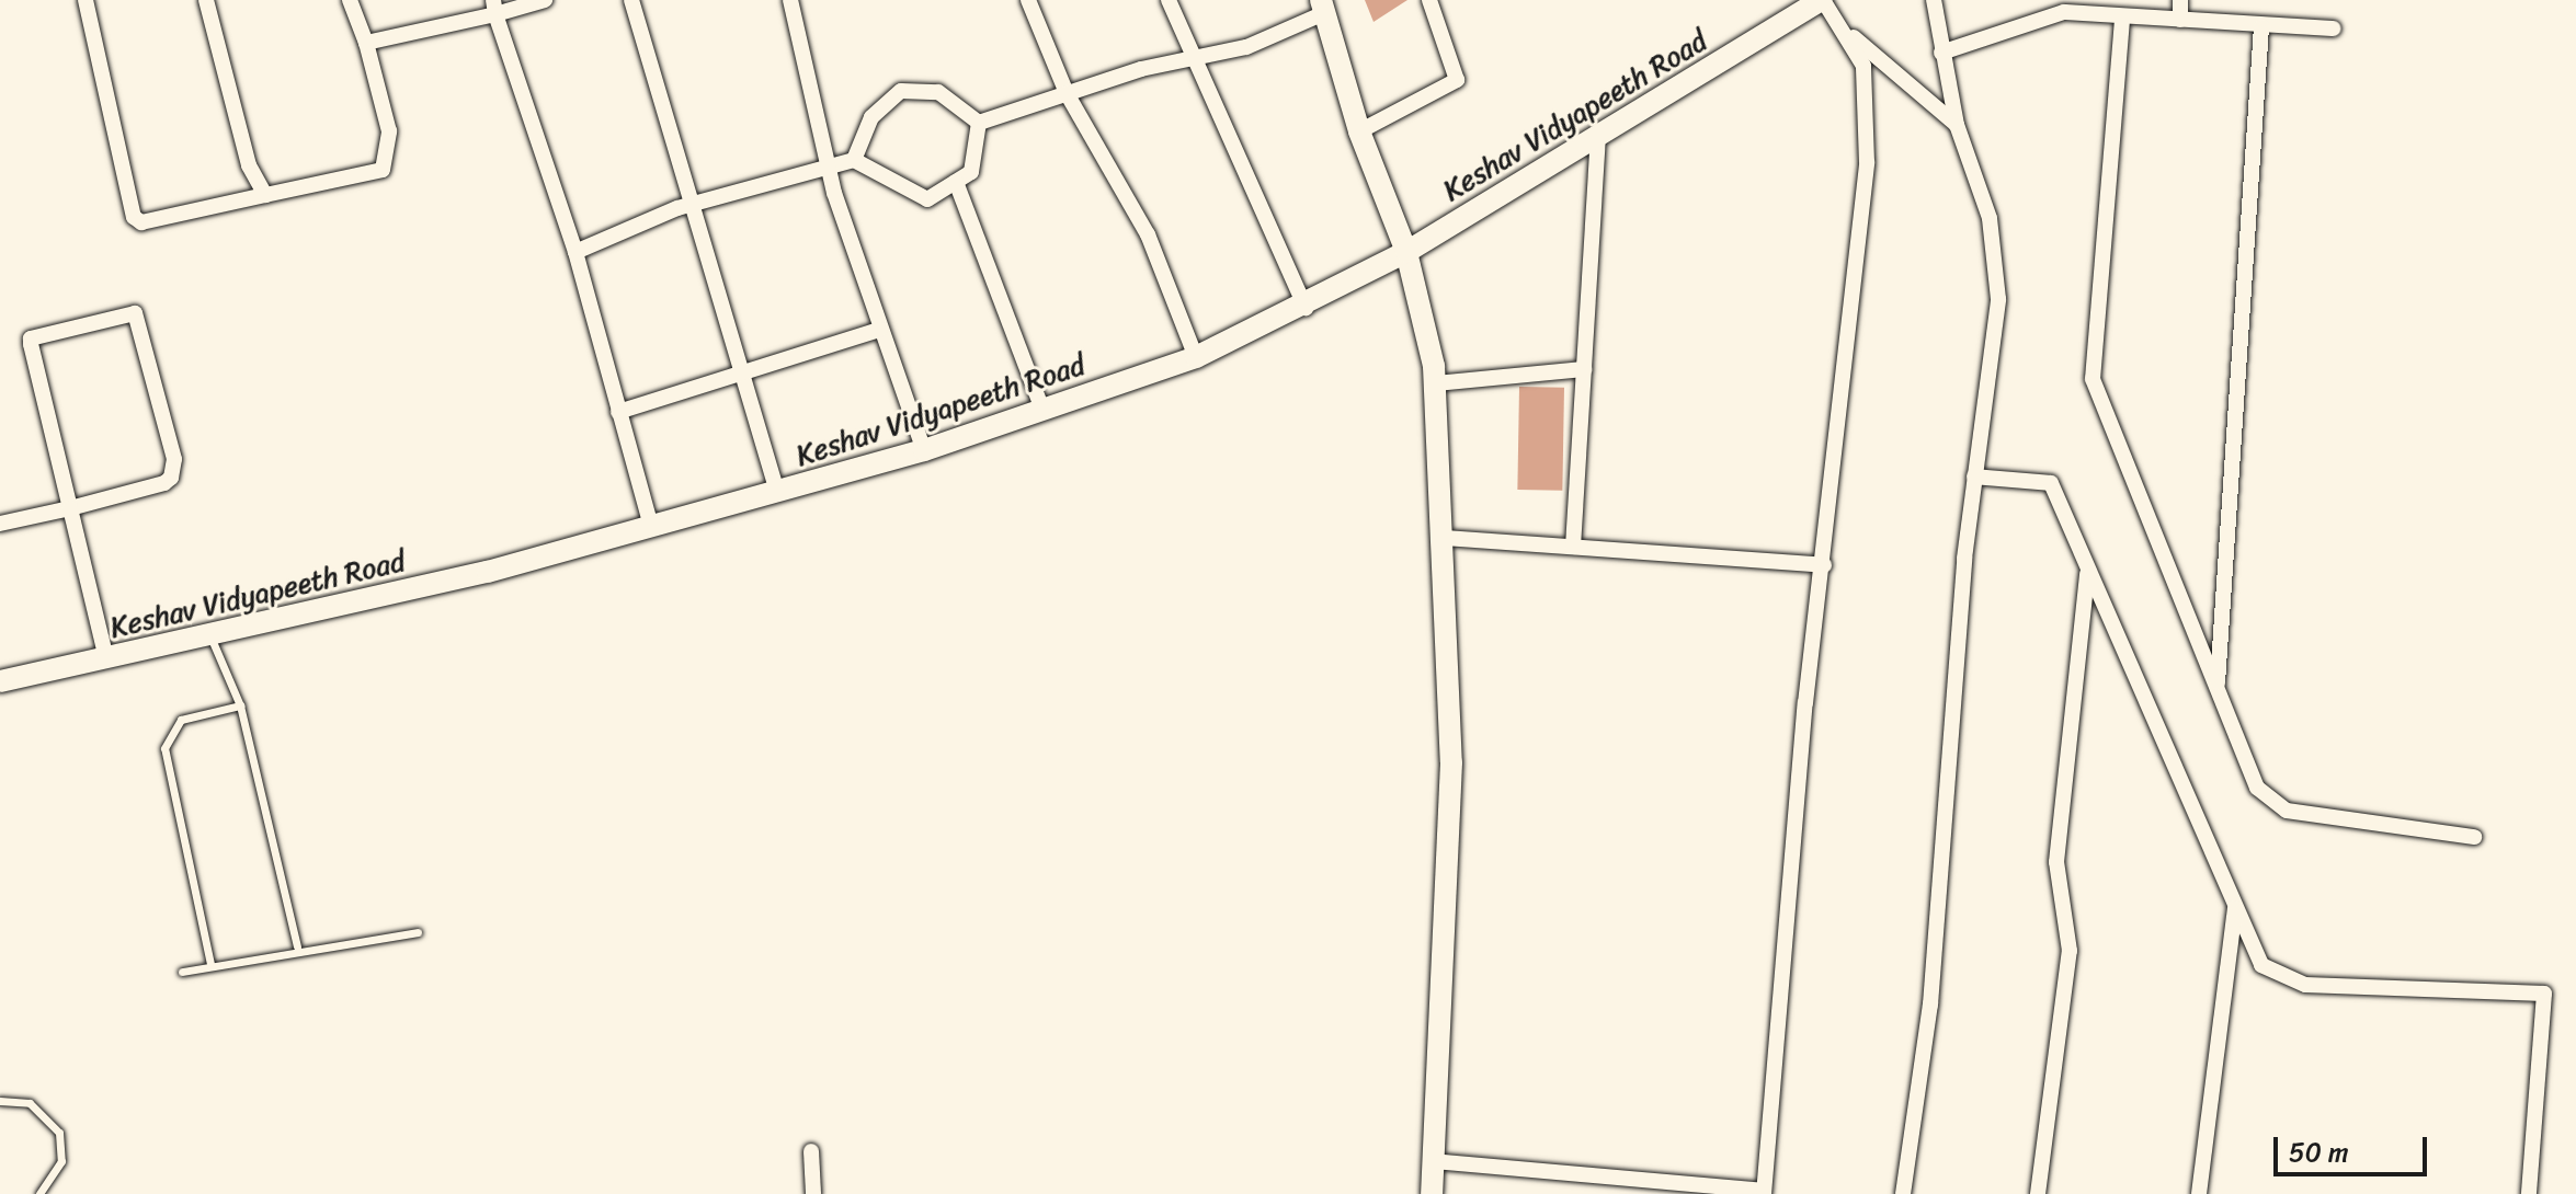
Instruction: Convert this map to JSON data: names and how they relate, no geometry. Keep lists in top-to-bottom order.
{
  "streets": {
    "street": ["Keshav Vidyapeeth Road"]
  },
  "scale_bar": "50 m"
}
